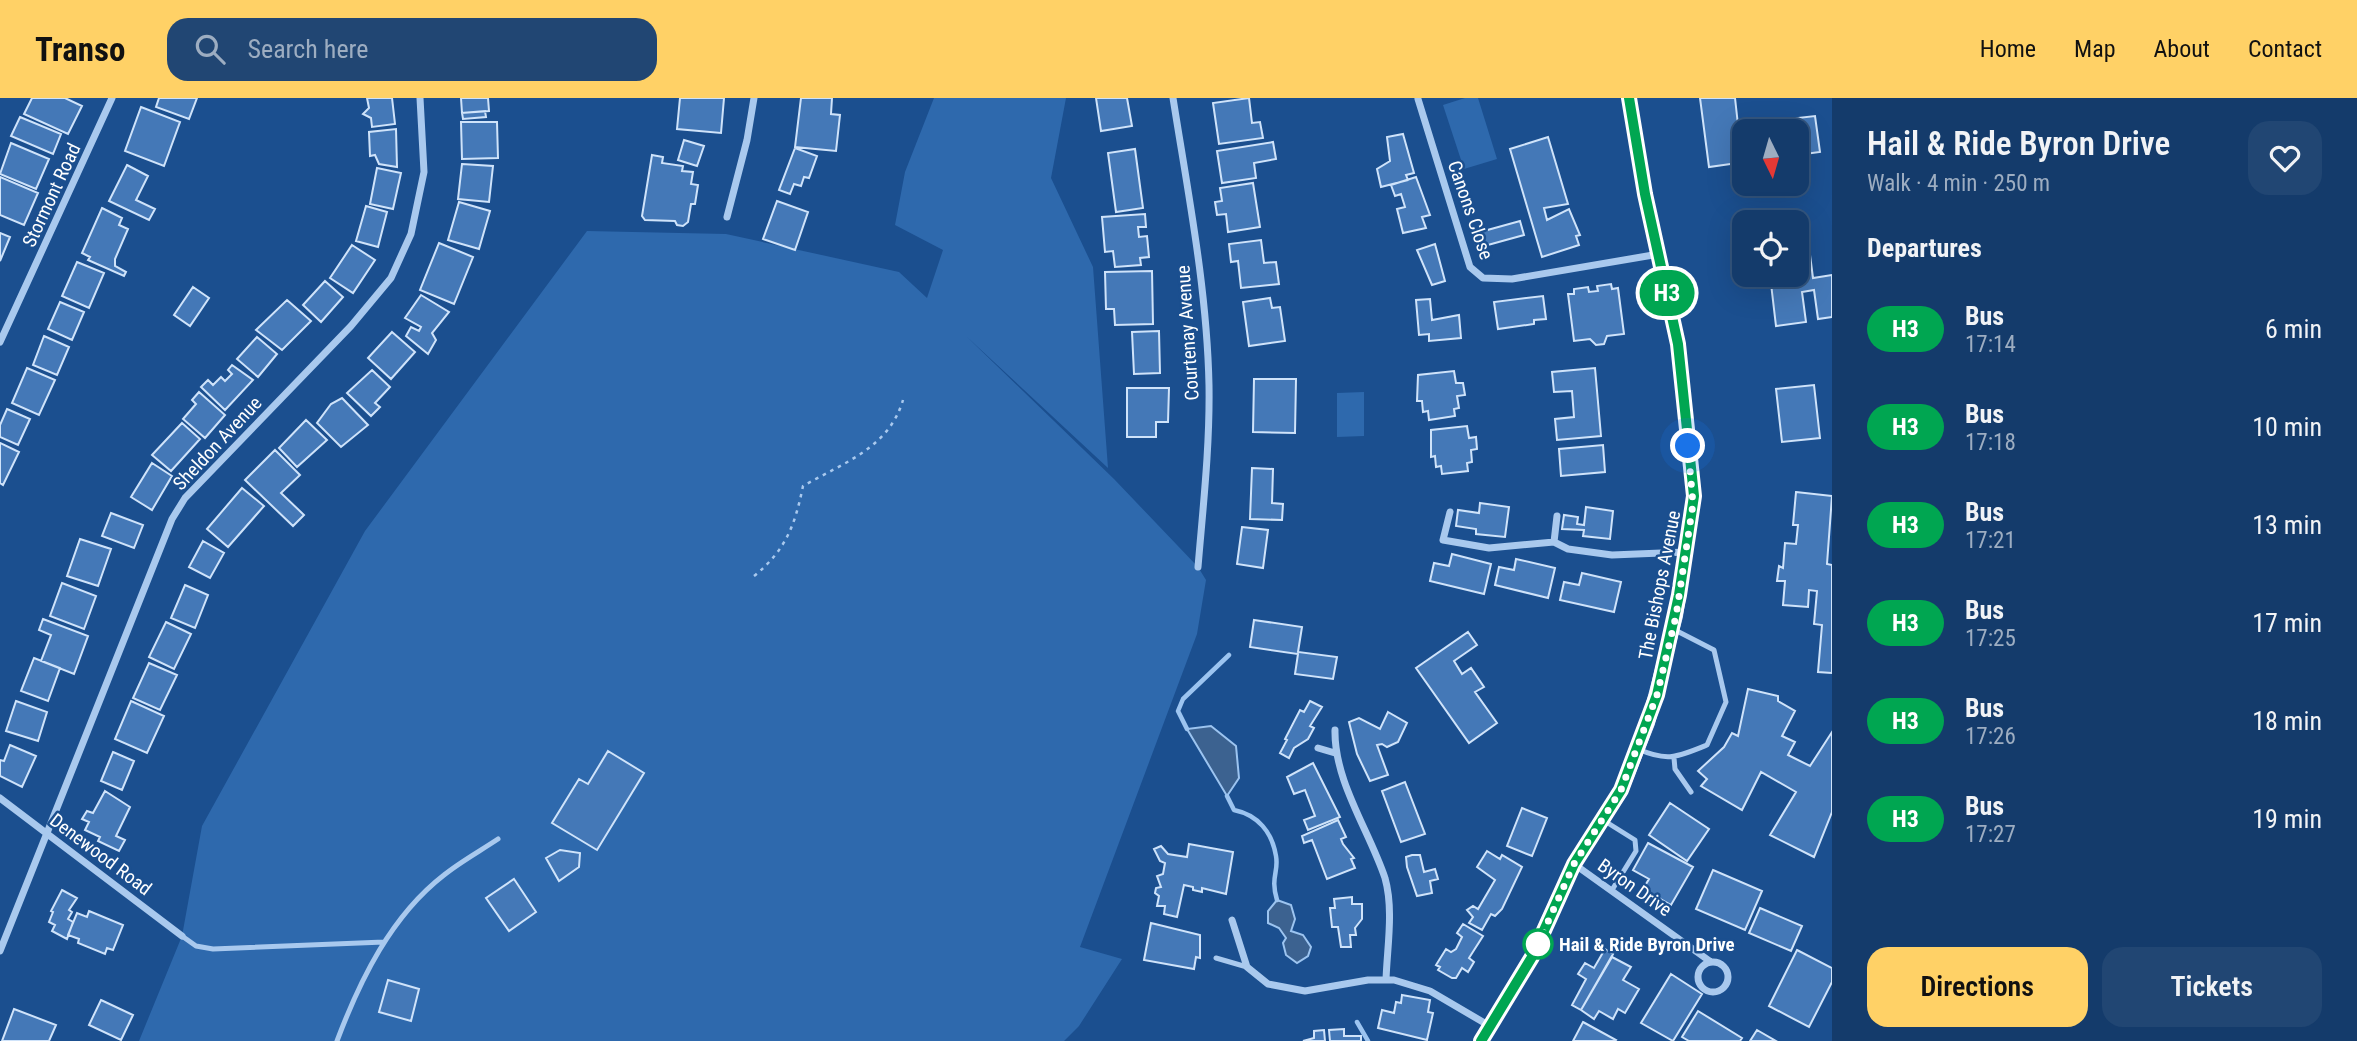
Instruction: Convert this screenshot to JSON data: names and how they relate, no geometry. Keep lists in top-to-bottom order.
{
  "streets": {
    "street": [
      "Stormont Road",
      "Canons Close",
      "Courtenay Avenue",
      "Sheldon Avenue",
      "The Bishops Avenue",
      "Denewood Road",
      "Byron Drive"
    ]
  },
  "crossings": [
    ["Canons Close", "The Bishops Avenue"],
    ["Sheldon Avenue", "Denewood Road"],
    ["The Bishops Avenue", "Byron Drive"]
  ],
  "places": ["Hail & Ride Byron Drive"],
  "lines": ["bus line H3"],
  "north": "bottom",
  "page": {
    "header": "Transo",
    "search": "Search here",
    "nav": [
      "Home",
      "Map",
      "About",
      "Contact"
    ],
    "on_map": "H3",
    "heading": [
      ["Hail & Ride Byron Drive", "Walk · 4 min · 250 m"],
      "Departures"
    ],
    "list": [
      {
        "mark": "H3",
        "name": "Bus",
        "note": "17:14",
        "value": "6 min"
      },
      {
        "mark": "H3",
        "name": "Bus",
        "note": "17:18",
        "value": "10 min"
      },
      {
        "mark": "H3",
        "name": "Bus",
        "note": "17:21",
        "value": "13 min"
      },
      {
        "mark": "H3",
        "name": "Bus",
        "note": "17:25",
        "value": "17 min"
      },
      {
        "mark": "H3",
        "name": "Bus",
        "note": "17:26",
        "value": "18 min"
      },
      {
        "mark": "H3",
        "name": "Bus",
        "note": "17:27",
        "value": "19 min"
      }
    ],
    "buttons": ["Directions", "Tickets"]
  }
}
